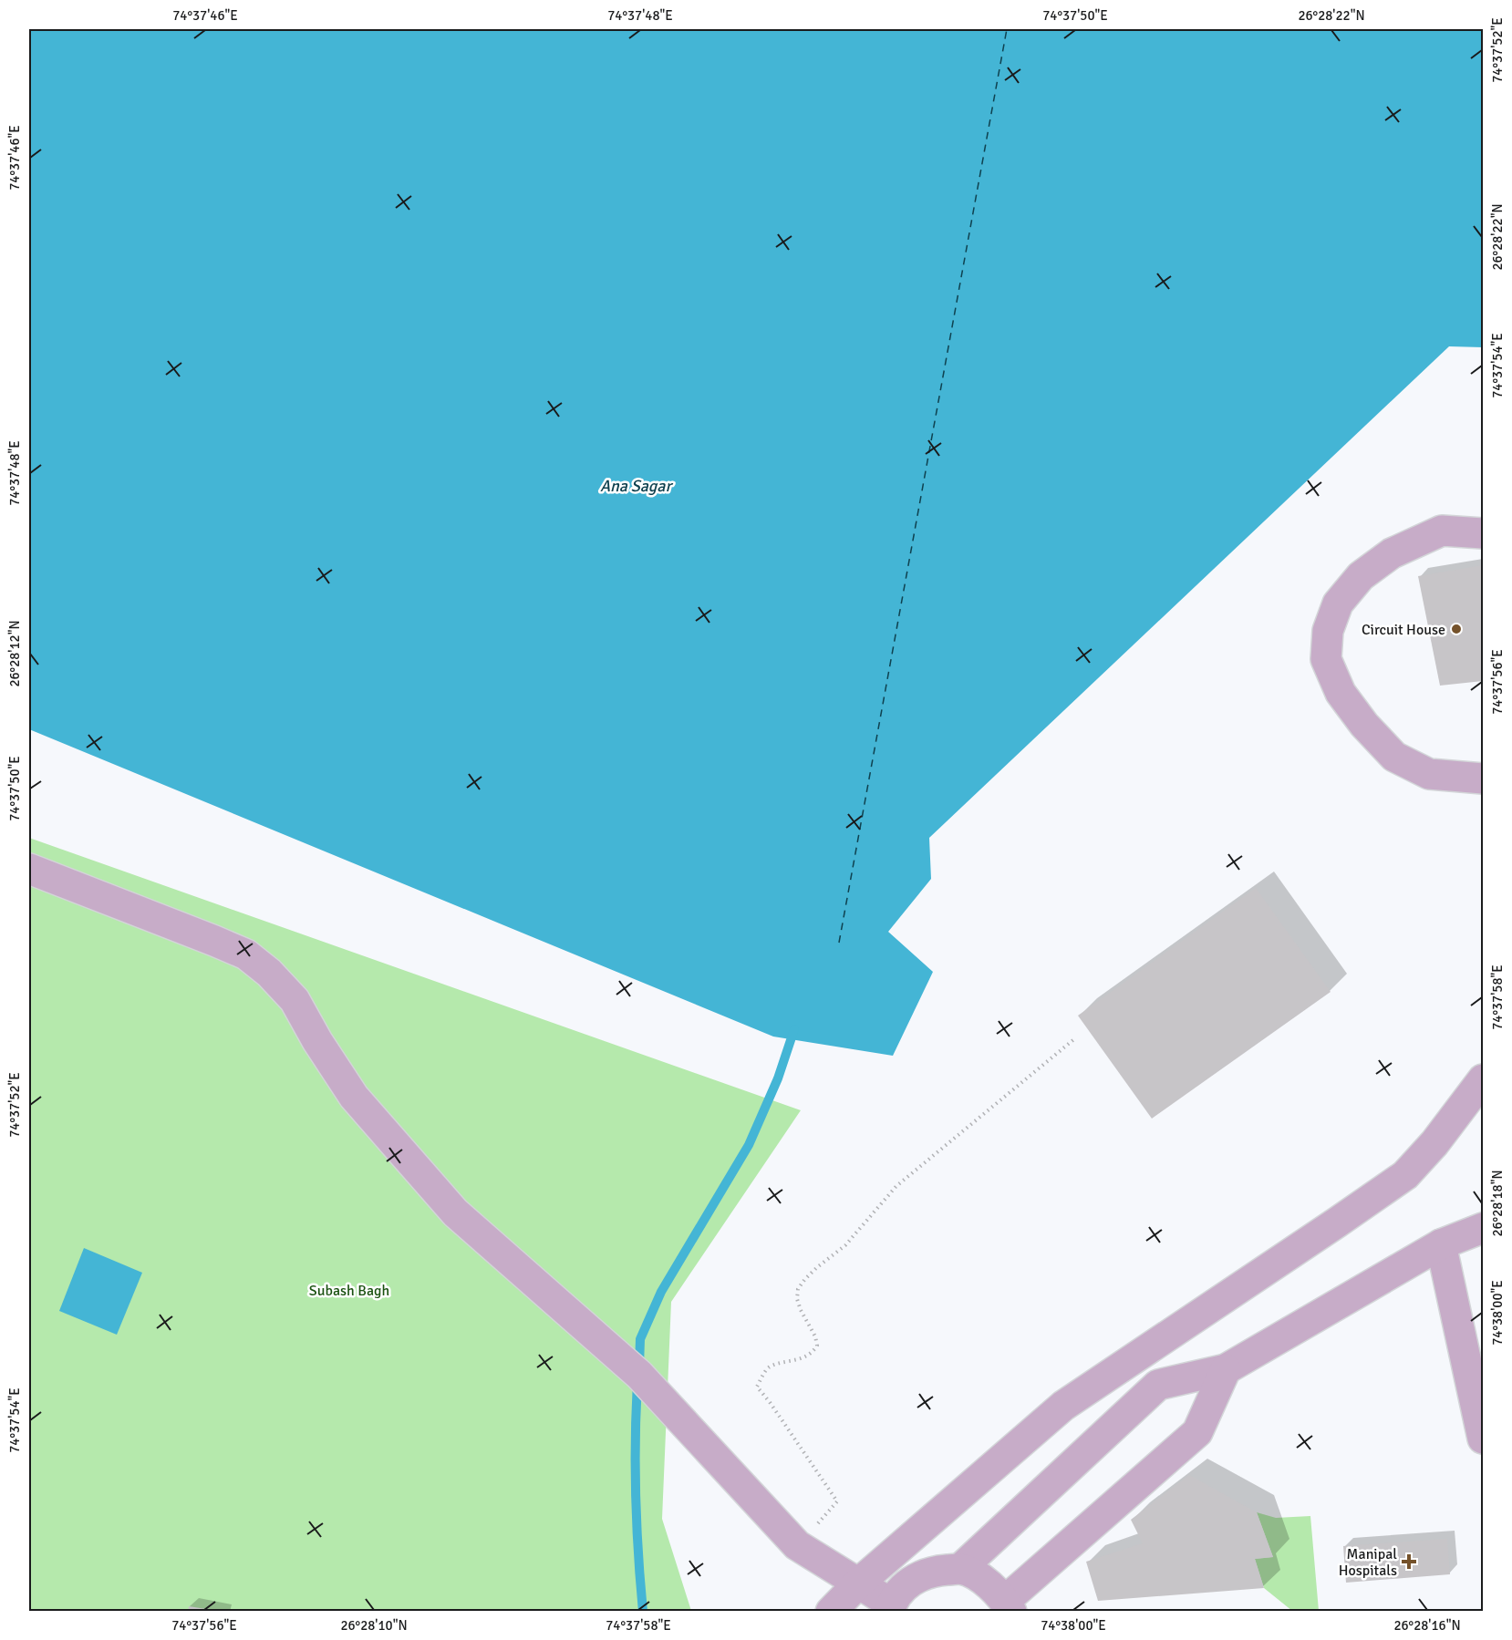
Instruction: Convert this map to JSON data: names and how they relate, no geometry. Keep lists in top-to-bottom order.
{
  "water": ["Ana Sagar"],
  "parks": ["Subash Bagh"],
  "places": {
    "other": ["Circuit House"],
    "health": ["Manipal Hospitals"]
  },
  "coordinates": [
    "74°37'46\"E",
    "74°37'48\"E",
    "74°37'50\"E",
    "26°28'22\"N",
    "74°37'52\"E",
    "74°37'54\"E",
    "26°28'12\"N",
    "74°37'56\"E",
    "74°37'58\"E",
    "26°28'18\"N",
    "74°38'00\"E",
    "26°28'10\"N",
    "26°28'16\"N"
  ]
}
